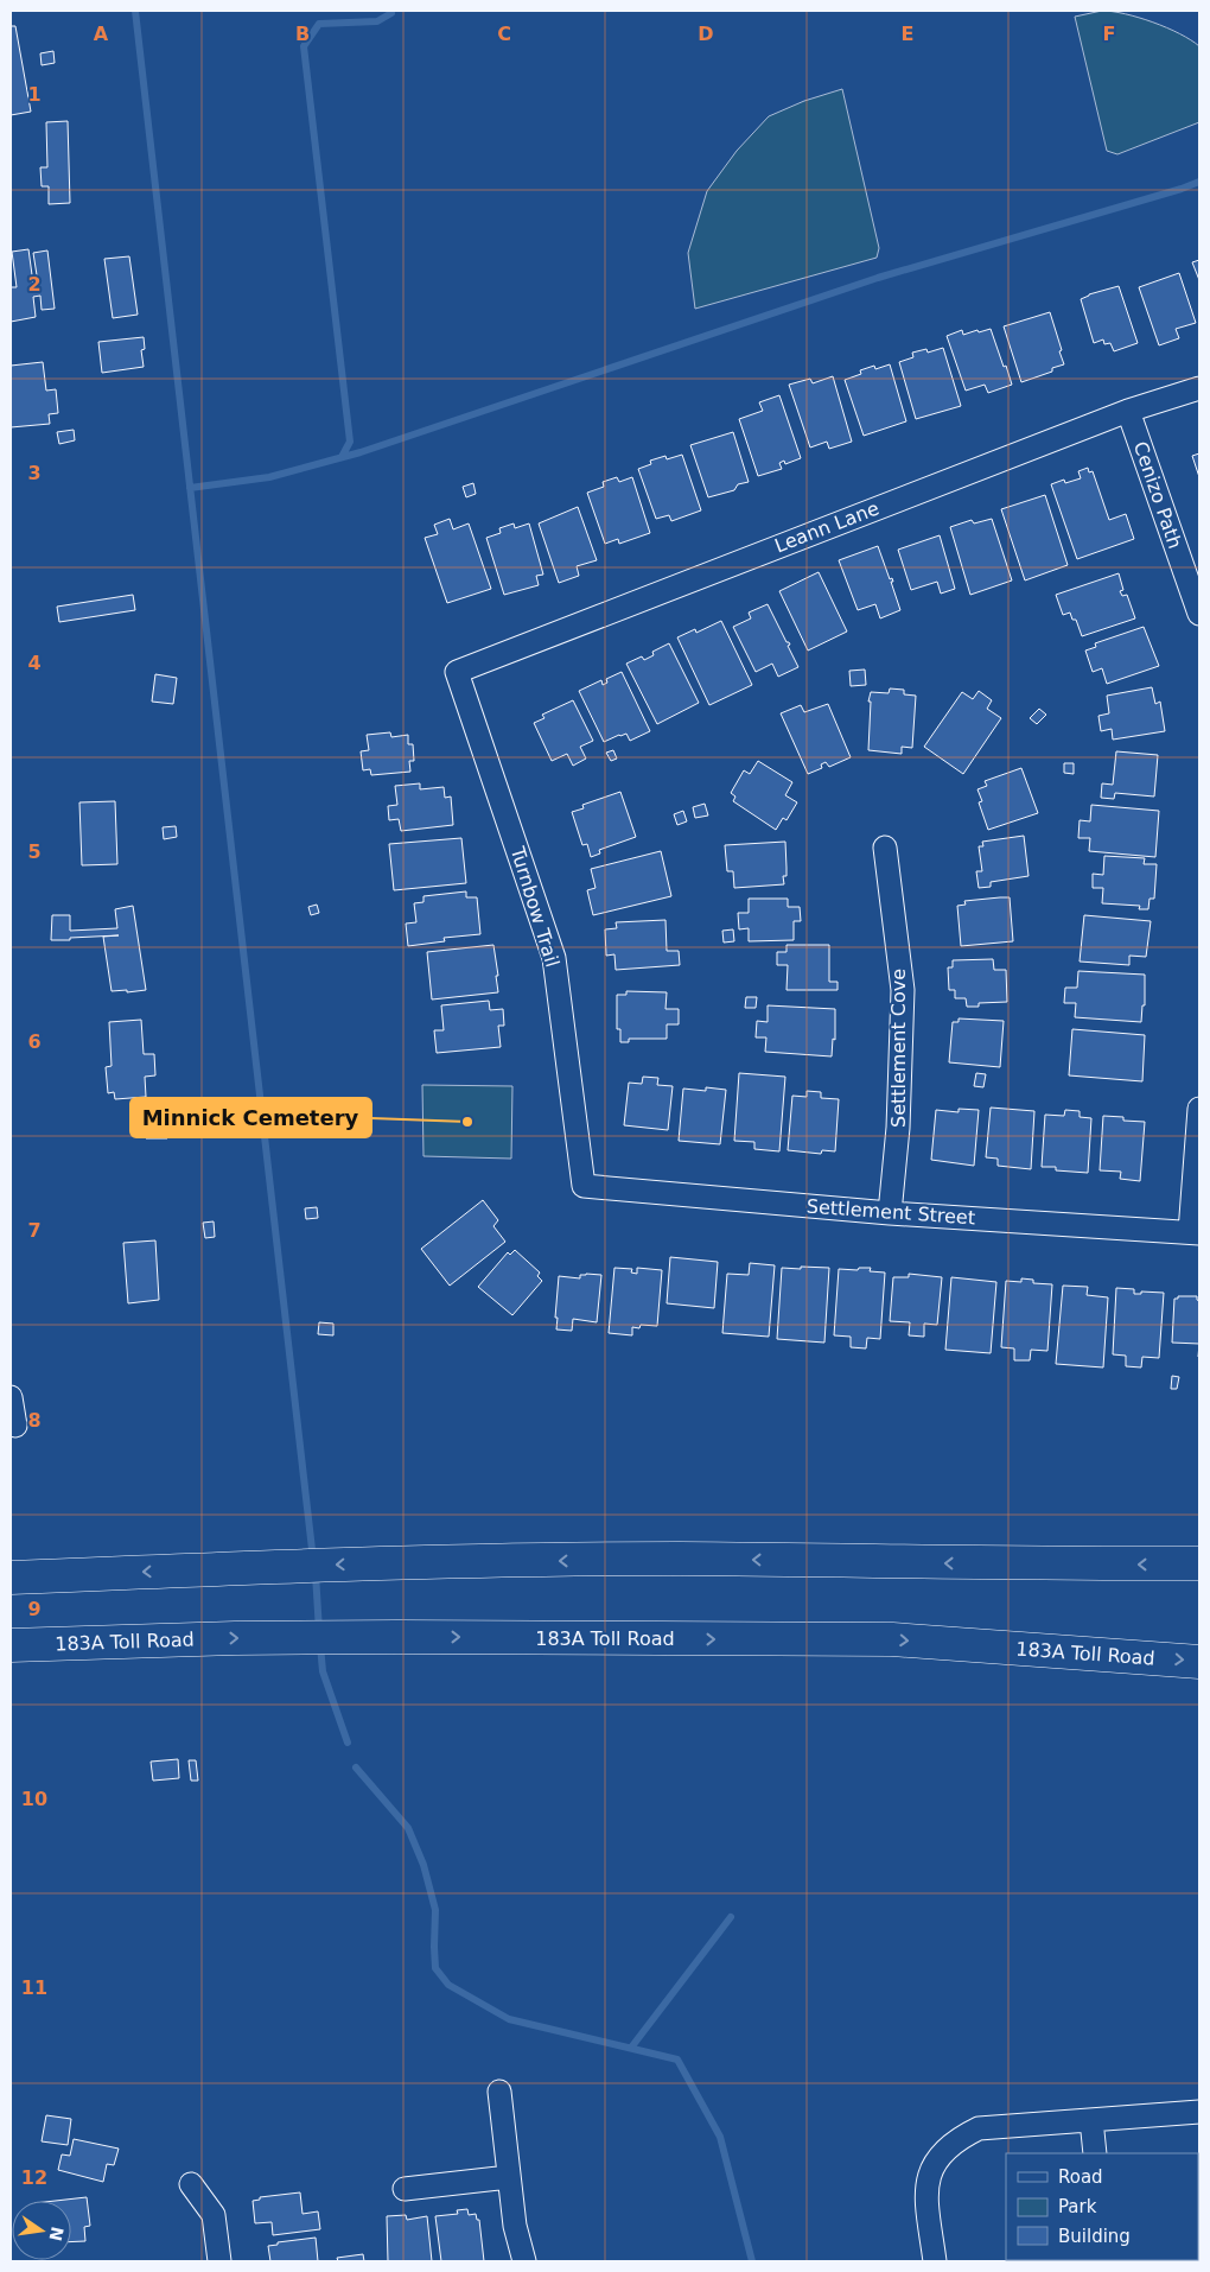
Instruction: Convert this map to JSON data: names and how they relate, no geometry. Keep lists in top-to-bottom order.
{
  "streets": {
    "highway": ["183A Toll Road"],
    "street": [
      "Cenizo Path",
      "Leann Lane",
      "Turnbow Trail",
      "Settlement Cove",
      "Settlement Street"
    ]
  },
  "crossings": [
    ["Cenizo Path", "Leann Lane"],
    ["Leann Lane", "Turnbow Trail"],
    ["Turnbow Trail", "Settlement Street"],
    ["Settlement Cove", "Settlement Street"]
  ],
  "places": ["Minnick Cemetery"],
  "legend": ["Road", "Park", "Building"],
  "north": "right",
  "grid": {
    "columns": [
      "A",
      "B",
      "C",
      "D",
      "E",
      "F"
    ],
    "rows": [
      "1",
      "2",
      "3",
      "4",
      "5",
      "6",
      "7",
      "8",
      "9",
      "10",
      "11",
      "12"
    ]
  }
}
